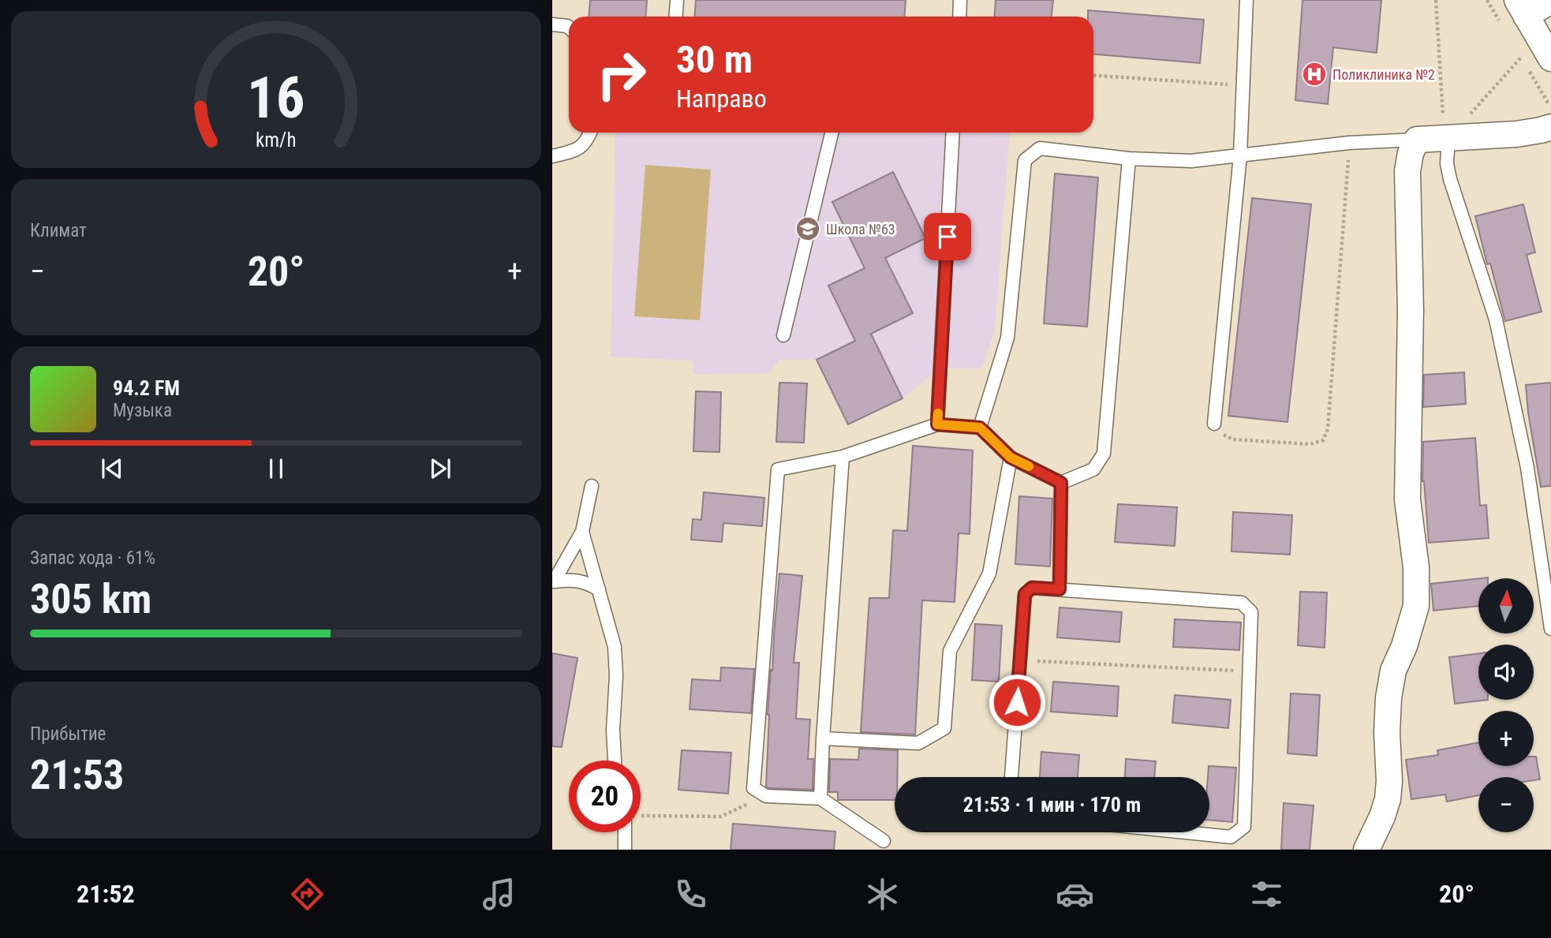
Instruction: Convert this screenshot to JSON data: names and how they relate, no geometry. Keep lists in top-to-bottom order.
{
  "places": {
    "hospital": ["Поликлиника №2"],
    "school or university": ["Школа №63"]
  },
  "north": "top",
  "page": {
    "turn": ["30 m", "Направо"],
    "tile": [
      "Климат",
      ["Запас хода · 61%", "305 km"],
      ["Прибытие", "21:53"]
    ],
    "heat": ["−", "20°", "+"],
    "song": ["94.2 FM", "Музыка"],
    "map_buttons": ["+", "−"],
    "limit": "20",
    "trip": "21:53 · 1 мин · 170 m",
    "tabs": ["21:52", "20°"],
    "gauge": ["16", "km/h"]
  }
}
